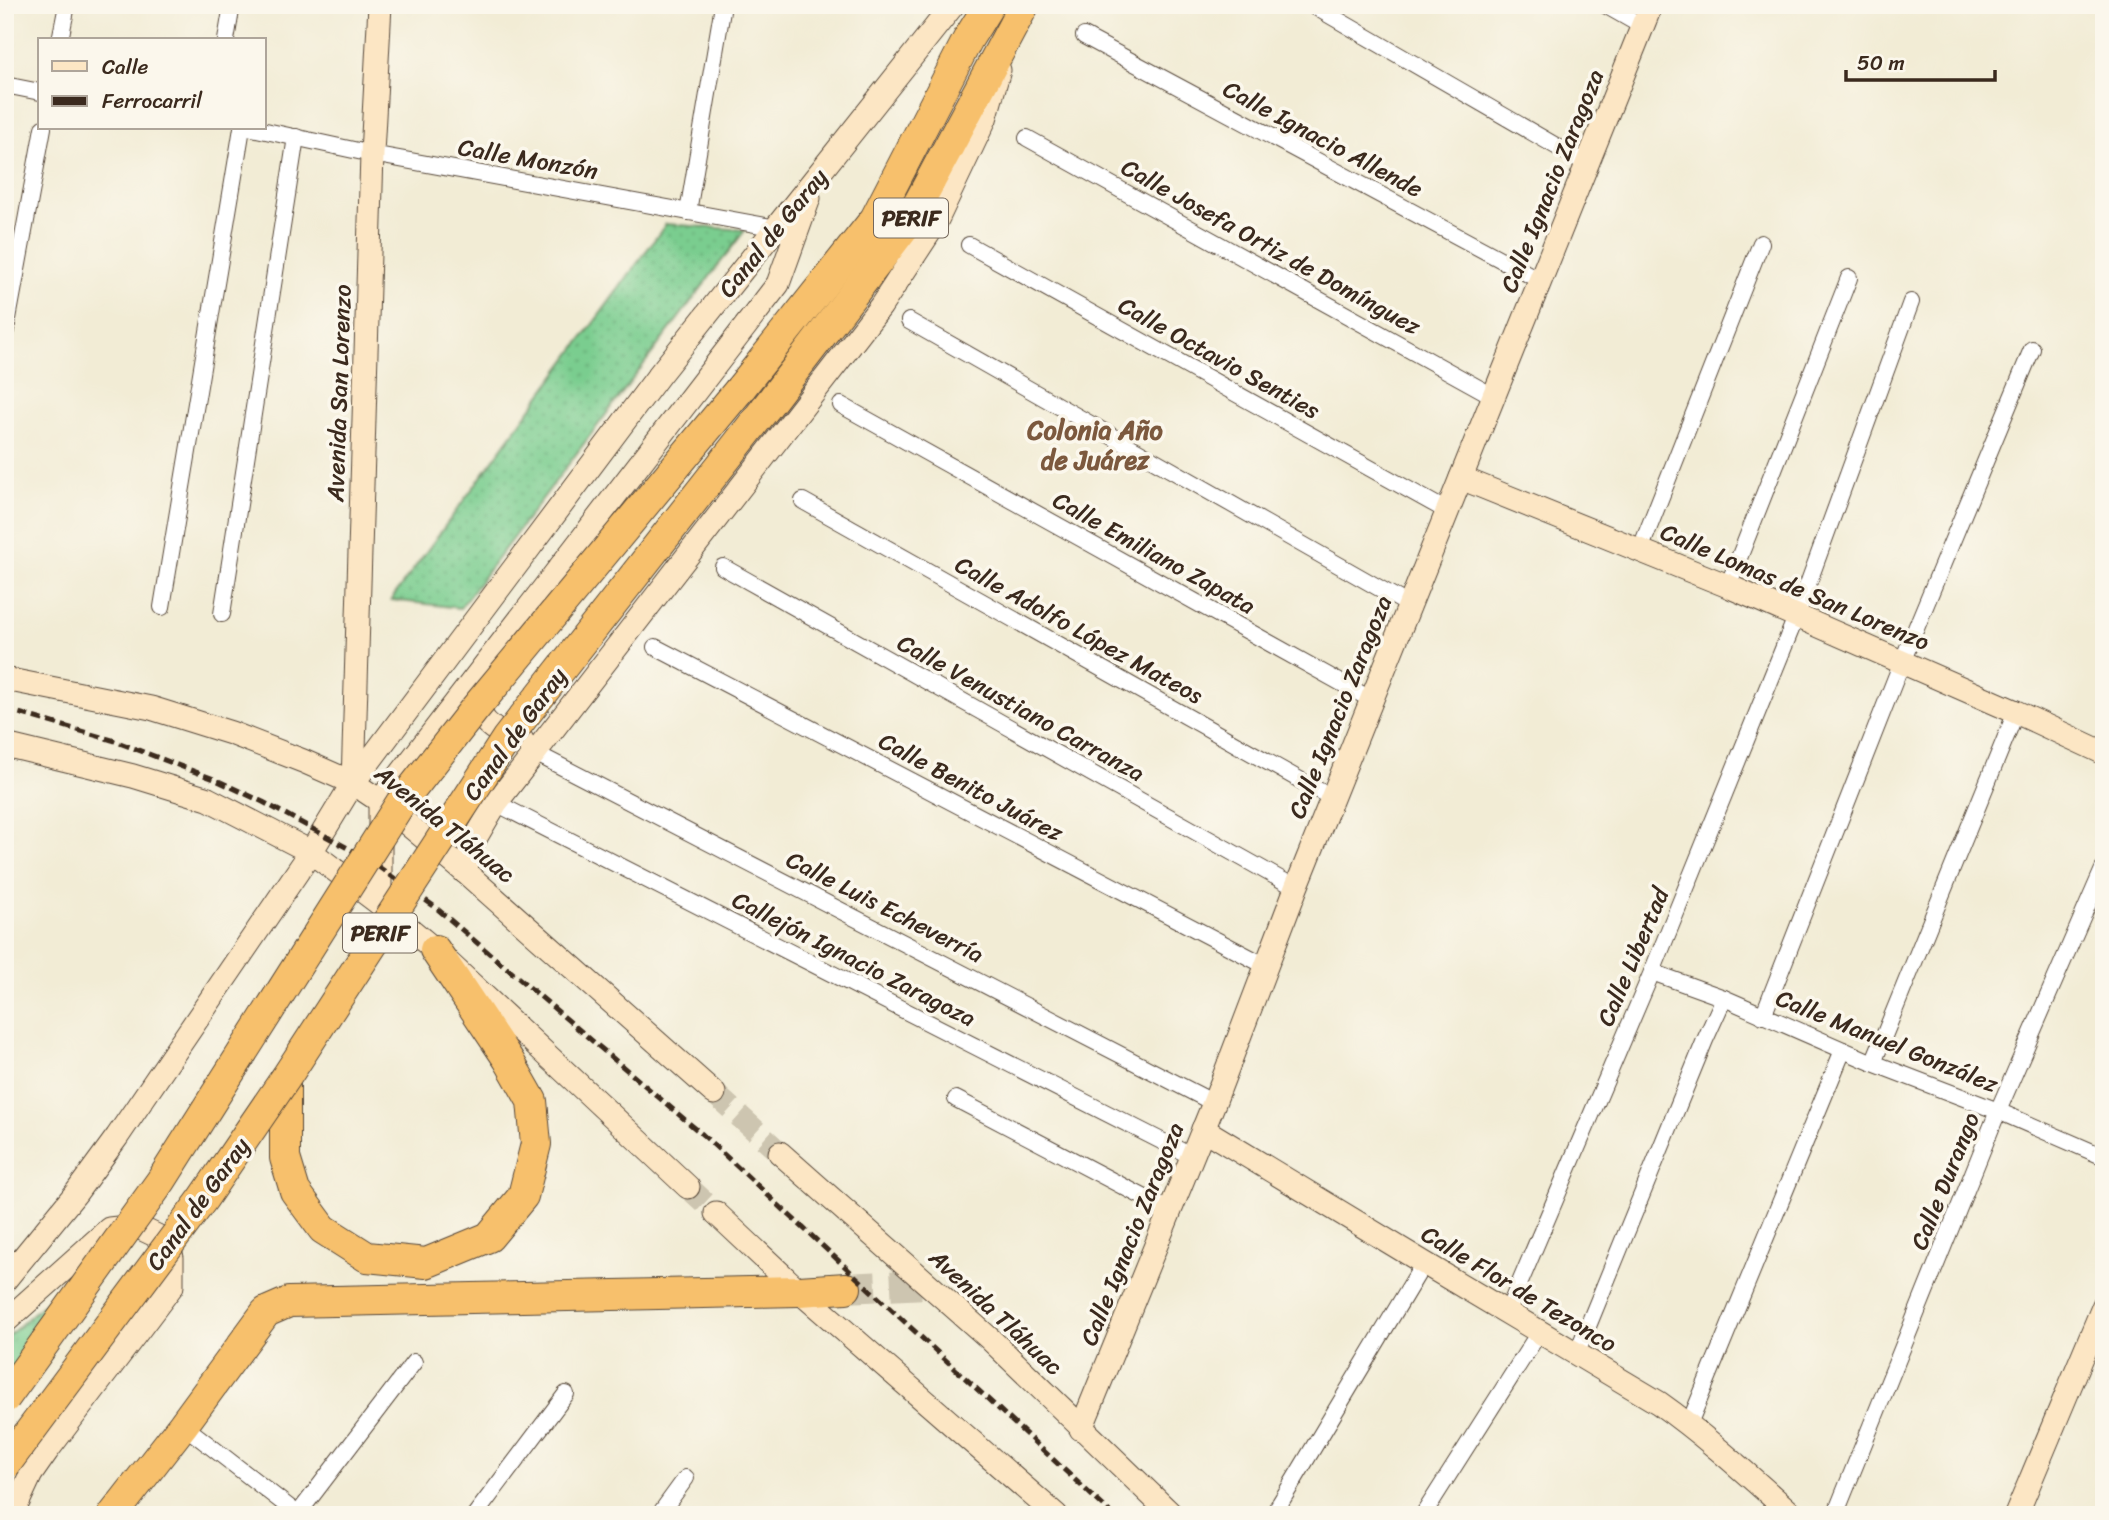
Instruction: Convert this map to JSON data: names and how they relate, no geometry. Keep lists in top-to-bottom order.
{
  "streets": {
    "highway": ["PERIF", "Canal de Garay"],
    "main road": [
      "Calle Ignacio Zaragoza",
      "Avenida San Lorenzo",
      "Calle Lomas de San Lorenzo",
      "Avenida Tláhuac",
      "Calle Flor de Tezonco"
    ],
    "street": [
      "Calle Ignacio Allende",
      "Calle Monzón",
      "Calle Josefa Ortiz de Domínguez",
      "Calle Octavio Senties",
      "Calle Emiliano Zapata",
      "Calle Adolfo López Mateos",
      "Calle Venustiano Carranza",
      "Calle Benito Juárez",
      "Calle Luis Echeverría",
      "Calle Libertad",
      "Callejón Ignacio Zaragoza",
      "Calle Manuel González",
      "Calle Durango"
    ]
  },
  "crossings": [
    ["Calle Ignacio Allende", "Calle Ignacio Zaragoza"],
    ["Calle Monzón", "Canal de Garay"],
    ["Calle Monzón", "Avenida San Lorenzo"],
    ["Calle Ignacio Zaragoza", "Calle Josefa Ortiz de Domínguez"],
    ["Calle Ignacio Zaragoza", "Calle Octavio Senties"],
    ["Calle Ignacio Zaragoza", "Calle Emiliano Zapata"],
    ["Calle Ignacio Zaragoza", "Calle Lomas de San Lorenzo"],
    ["Calle Ignacio Zaragoza", "Calle Adolfo López Mateos"],
    ["Calle Ignacio Zaragoza", "Calle Venustiano Carranza"],
    ["Calle Ignacio Zaragoza", "Calle Benito Juárez"],
    ["Calle Ignacio Zaragoza", "Avenida Tláhuac"],
    ["Calle Ignacio Zaragoza", "Calle Luis Echeverría"],
    ["Calle Ignacio Zaragoza", "Callejón Ignacio Zaragoza"],
    ["Calle Ignacio Zaragoza", "Calle Flor de Tezonco"],
    ["Canal de Garay", "Avenida San Lorenzo"],
    ["Canal de Garay", "Avenida Tláhuac"],
    ["Avenida San Lorenzo", "Avenida Tláhuac"],
    ["Calle Lomas de San Lorenzo", "Calle Libertad"],
    ["Calle Libertad", "Calle Manuel González"],
    ["Calle Libertad", "Calle Flor de Tezonco"],
    ["Calle Manuel González", "Calle Durango"]
  ],
  "districts": ["Colonia Año de Juárez"],
  "legend": ["Calle", "Ferrocarril"],
  "scale_bar": "50 m"
}
